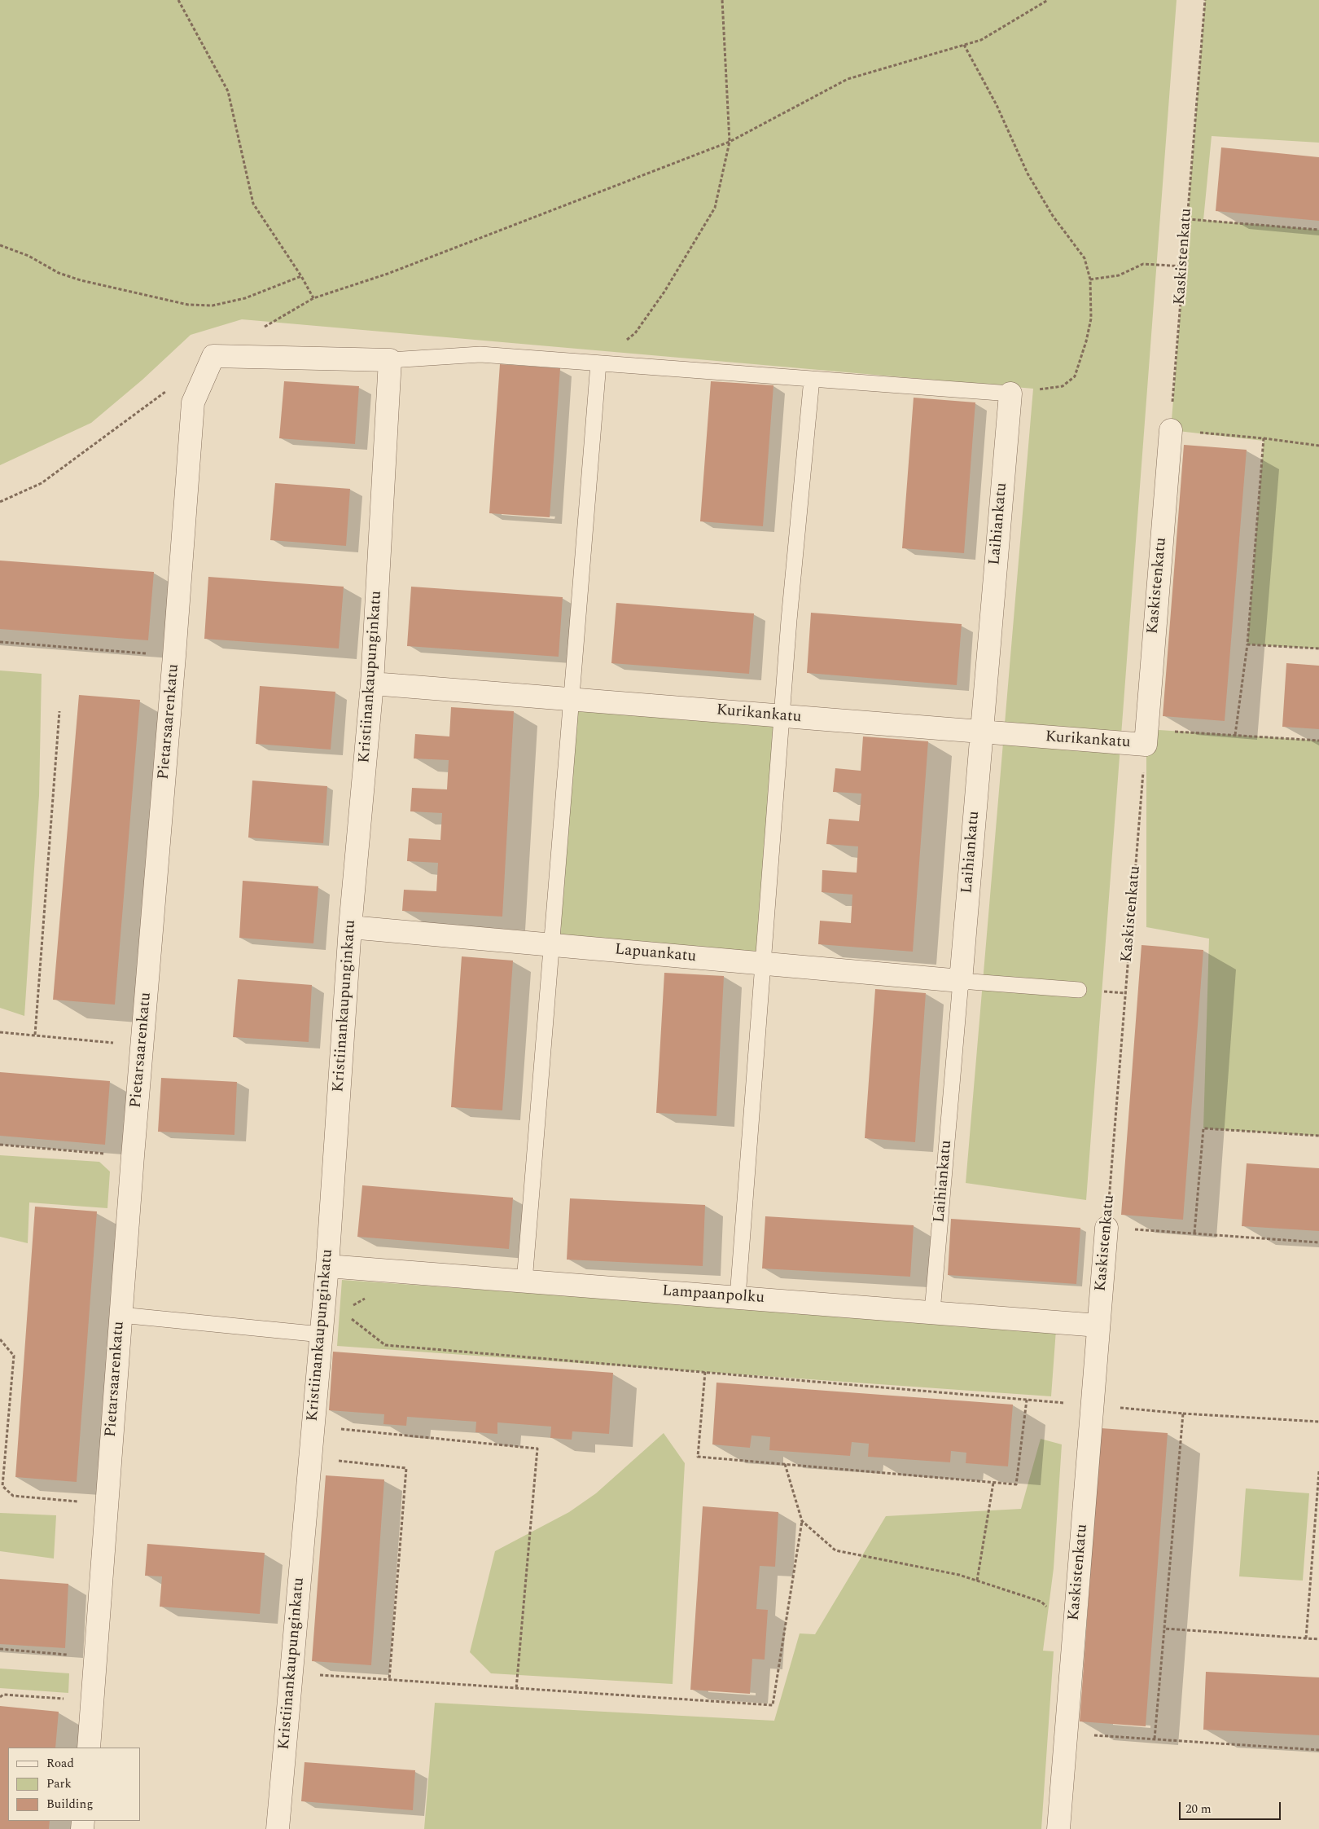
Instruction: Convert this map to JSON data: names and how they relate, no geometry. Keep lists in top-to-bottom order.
{
  "streets": {
    "street": [
      "Kaskistenkatu",
      "Laihiankatu",
      "Kristiinankaupunginkatu",
      "Kurikankatu",
      "Pietarsaarenkatu",
      "Lapuankatu",
      "Lampaanpolku"
    ]
  },
  "crossings": [
    ["Kaskistenkatu", "Kurikankatu"],
    ["Kaskistenkatu", "Lampaanpolku"],
    ["Laihiankatu", "Kurikankatu"],
    ["Laihiankatu", "Lapuankatu"],
    ["Laihiankatu", "Lampaanpolku"],
    ["Kristiinankaupunginkatu", "Kurikankatu"],
    ["Kristiinankaupunginkatu", "Pietarsaarenkatu"],
    ["Kristiinankaupunginkatu", "Lapuankatu"],
    ["Kristiinankaupunginkatu", "Lampaanpolku"]
  ],
  "legend": ["Road", "Park", "Building"],
  "scale_bar": "20 m"
}
